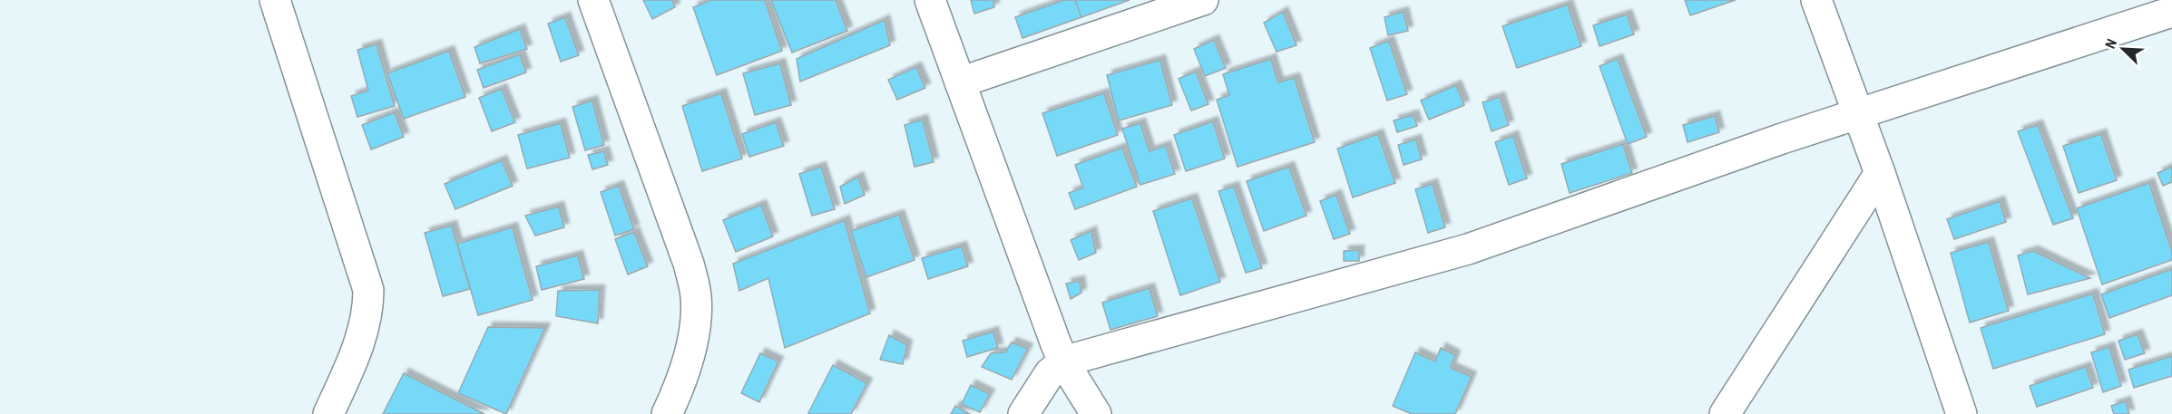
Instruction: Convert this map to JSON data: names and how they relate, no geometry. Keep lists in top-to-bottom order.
{
  "north": "top left"
}
